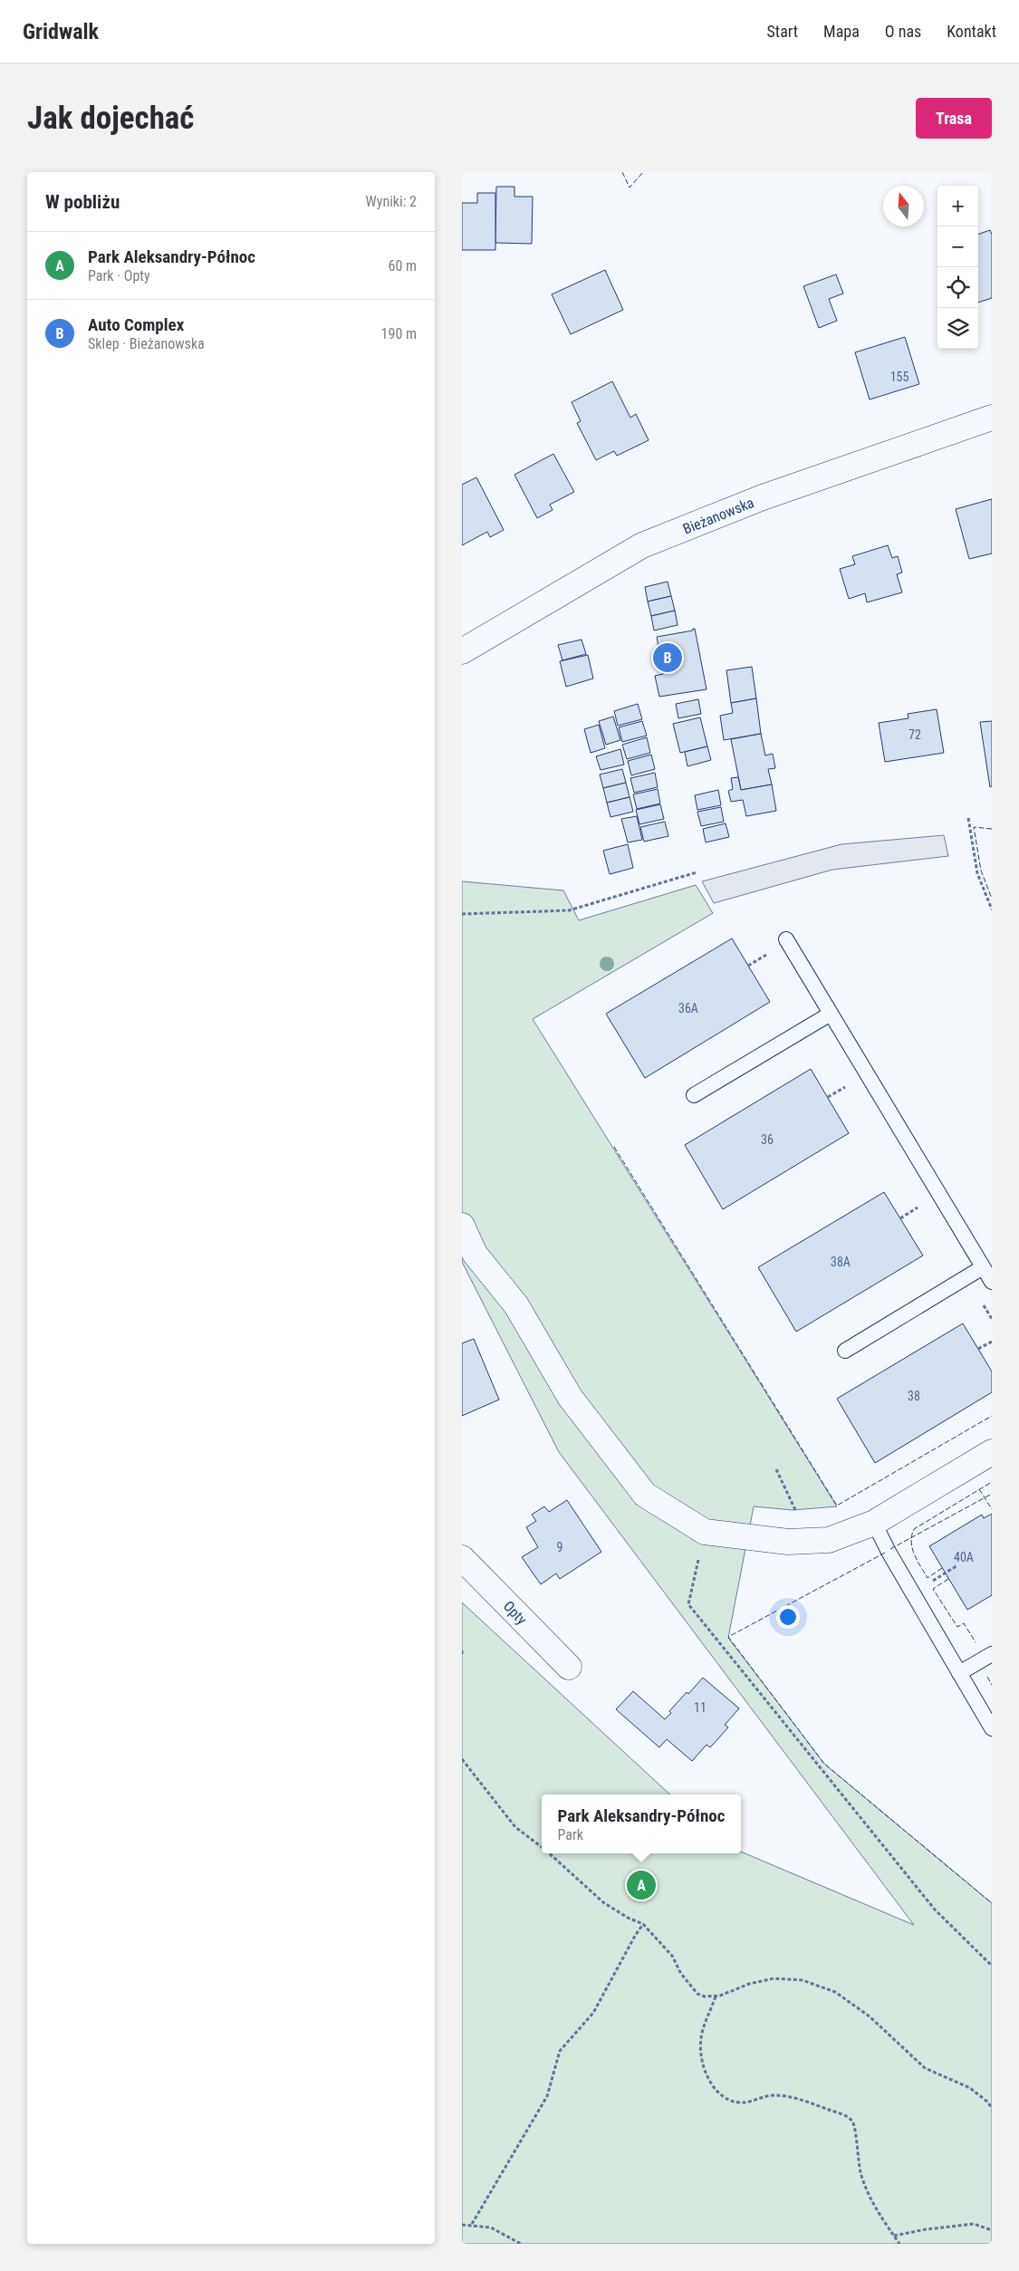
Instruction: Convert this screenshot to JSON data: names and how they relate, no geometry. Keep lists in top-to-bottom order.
{
  "streets": {
    "street": ["Bieżanowska", "Opty"]
  },
  "house_numbers": [
    "155",
    "72",
    "36A",
    "36",
    "38A",
    "38",
    "9",
    "40A",
    "11"
  ],
  "north": "top",
  "page": {
    "header": "Gridwalk",
    "nav": [
      "Start",
      "Mapa",
      "O nas",
      "Kontakt"
    ],
    "buttons": "Trasa",
    "title": "Jak dojechać",
    "heading": ["W pobliżu", "Wyniki: 2"],
    "map_buttons": ["+", "−"],
    "list": [
      {
        "mark": "A",
        "name": "Park Aleksandry-Północ",
        "note": "Park · Opty",
        "value": "60 m"
      },
      {
        "mark": "B",
        "name": "Auto Complex",
        "note": "Sklep · Bieżanowska",
        "value": "190 m"
      }
    ],
    "pins": ["B", "A"],
    "popup": ["Park Aleksandry-Północ", "Park"]
  }
}
